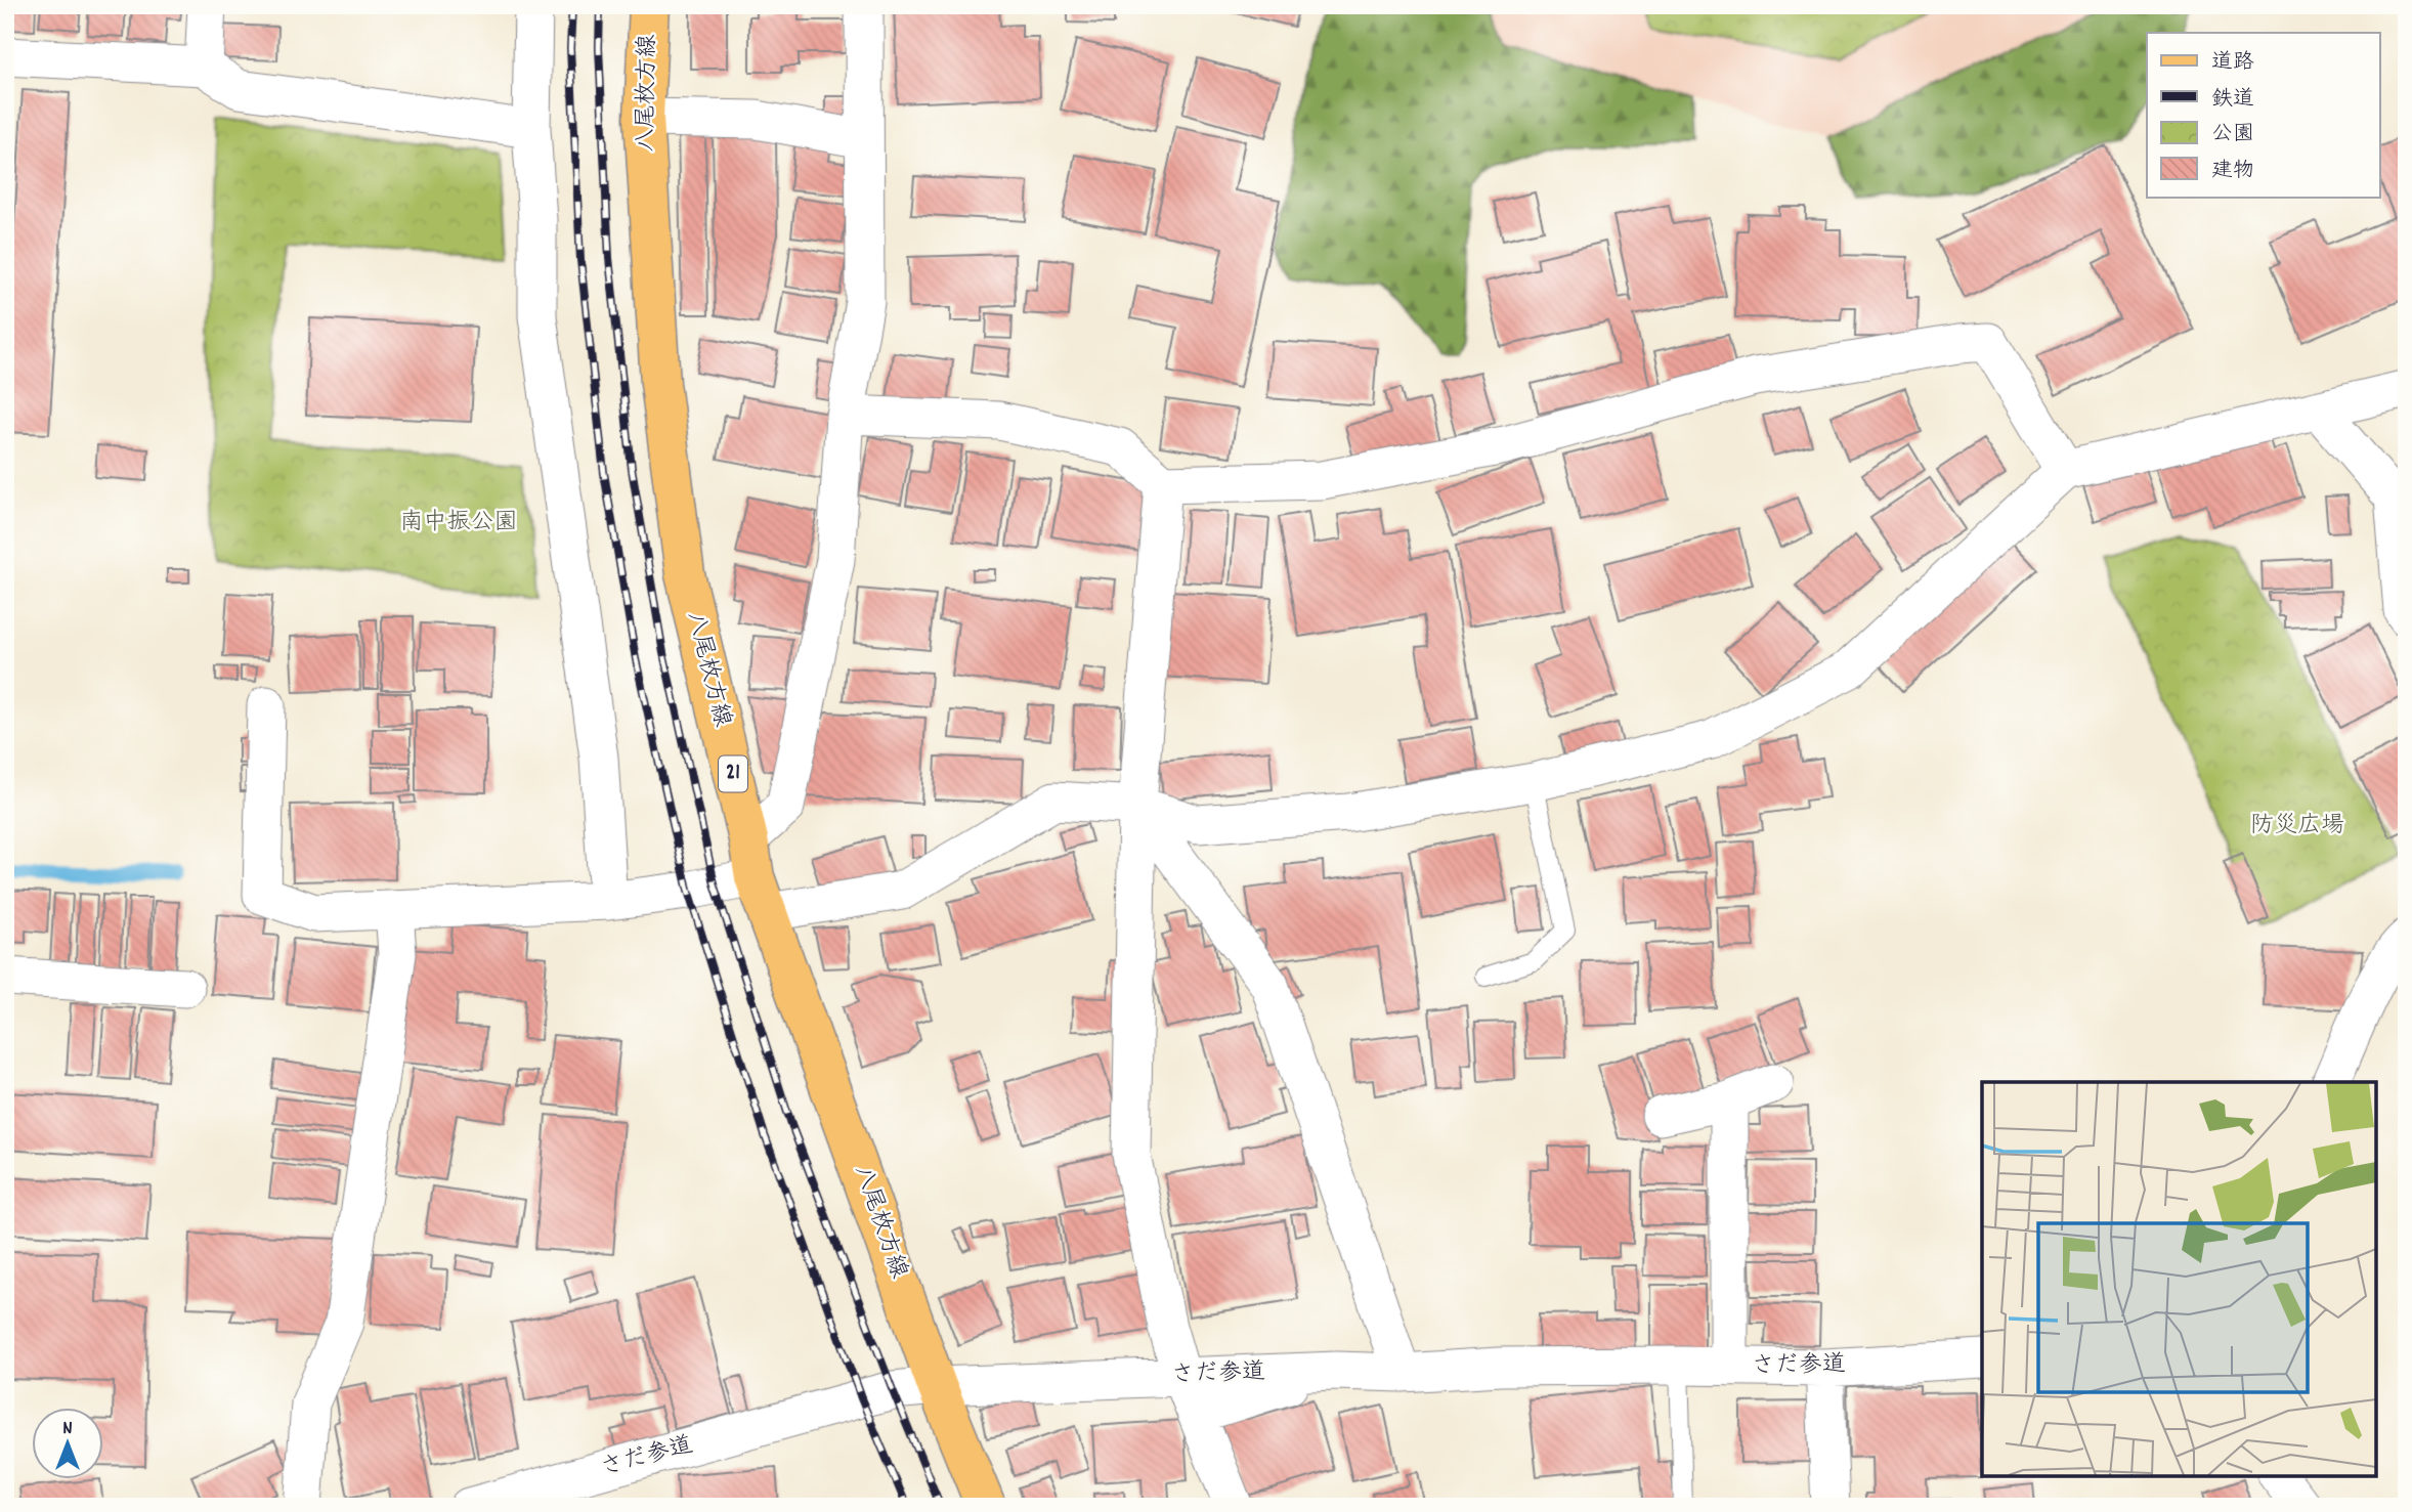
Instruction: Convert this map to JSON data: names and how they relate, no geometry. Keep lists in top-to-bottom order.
{
  "streets": {
    "main road": ["八尾枚方線", "21"],
    "street": ["さだ参道"]
  },
  "crossings": [
    ["八尾枚方線", "さだ参道"]
  ],
  "parks": ["南中振公園", "防災広場"],
  "legend": [
    "道路",
    "鉄道",
    "公園",
    "建物"
  ],
  "north": "top"
}
